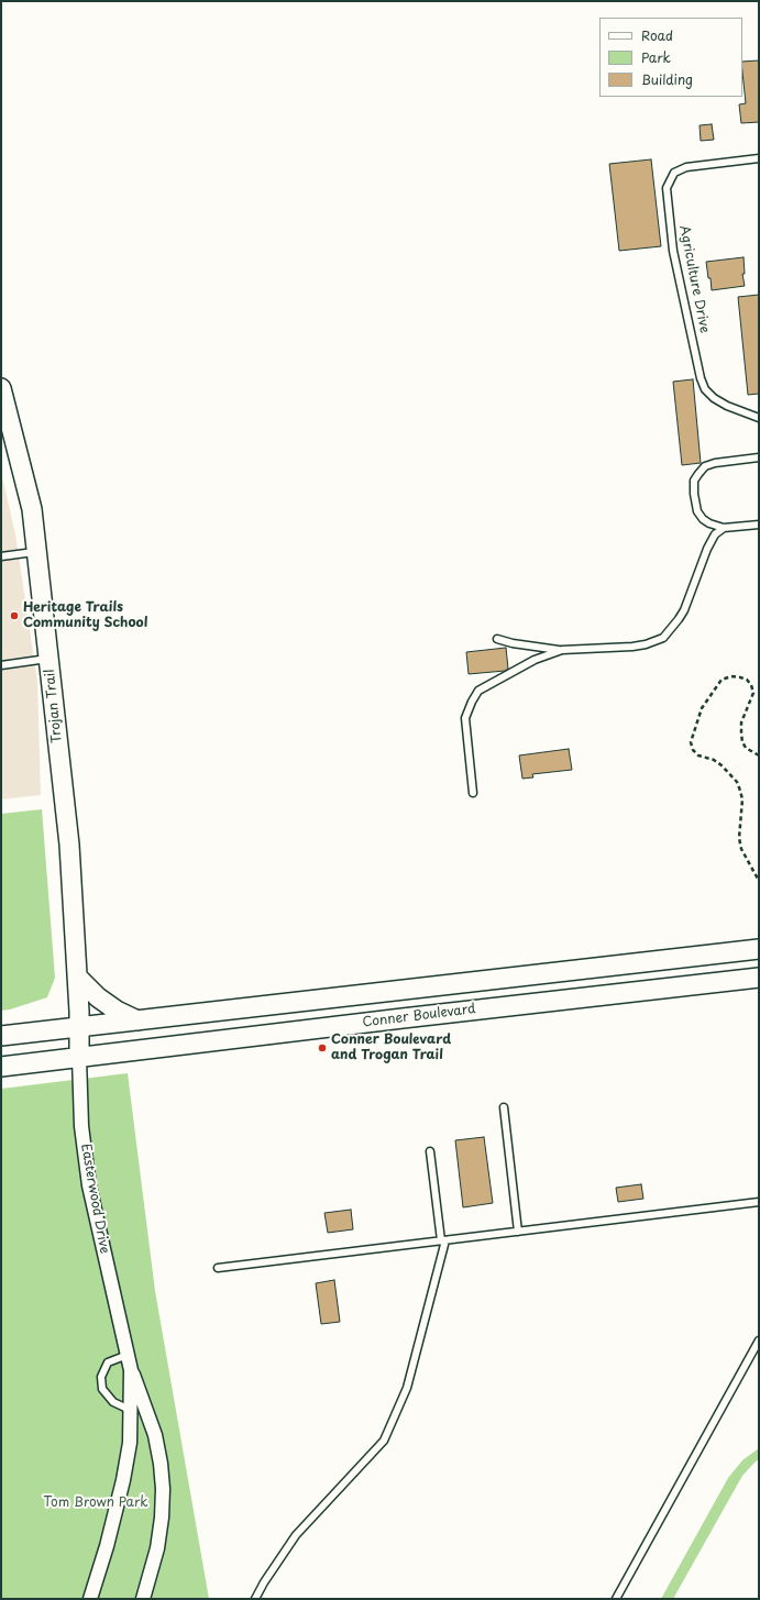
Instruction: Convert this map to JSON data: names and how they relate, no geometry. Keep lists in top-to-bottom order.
{
  "streets": {
    "main road": ["Trojan Trail", "Conner Boulevard", "Easterwood Drive"],
    "lane": ["Agriculture Drive"]
  },
  "crossings": [
    ["Trojan Trail", "Conner Boulevard"],
    ["Trojan Trail", "Easterwood Drive"],
    ["Conner Boulevard", "Easterwood Drive"]
  ],
  "parks": ["Tom Brown Park"],
  "places": ["Heritage Trails Community School", "Conner Boulevard and Trogan Trail"],
  "legend": ["Road", "Park", "Building"]
}
